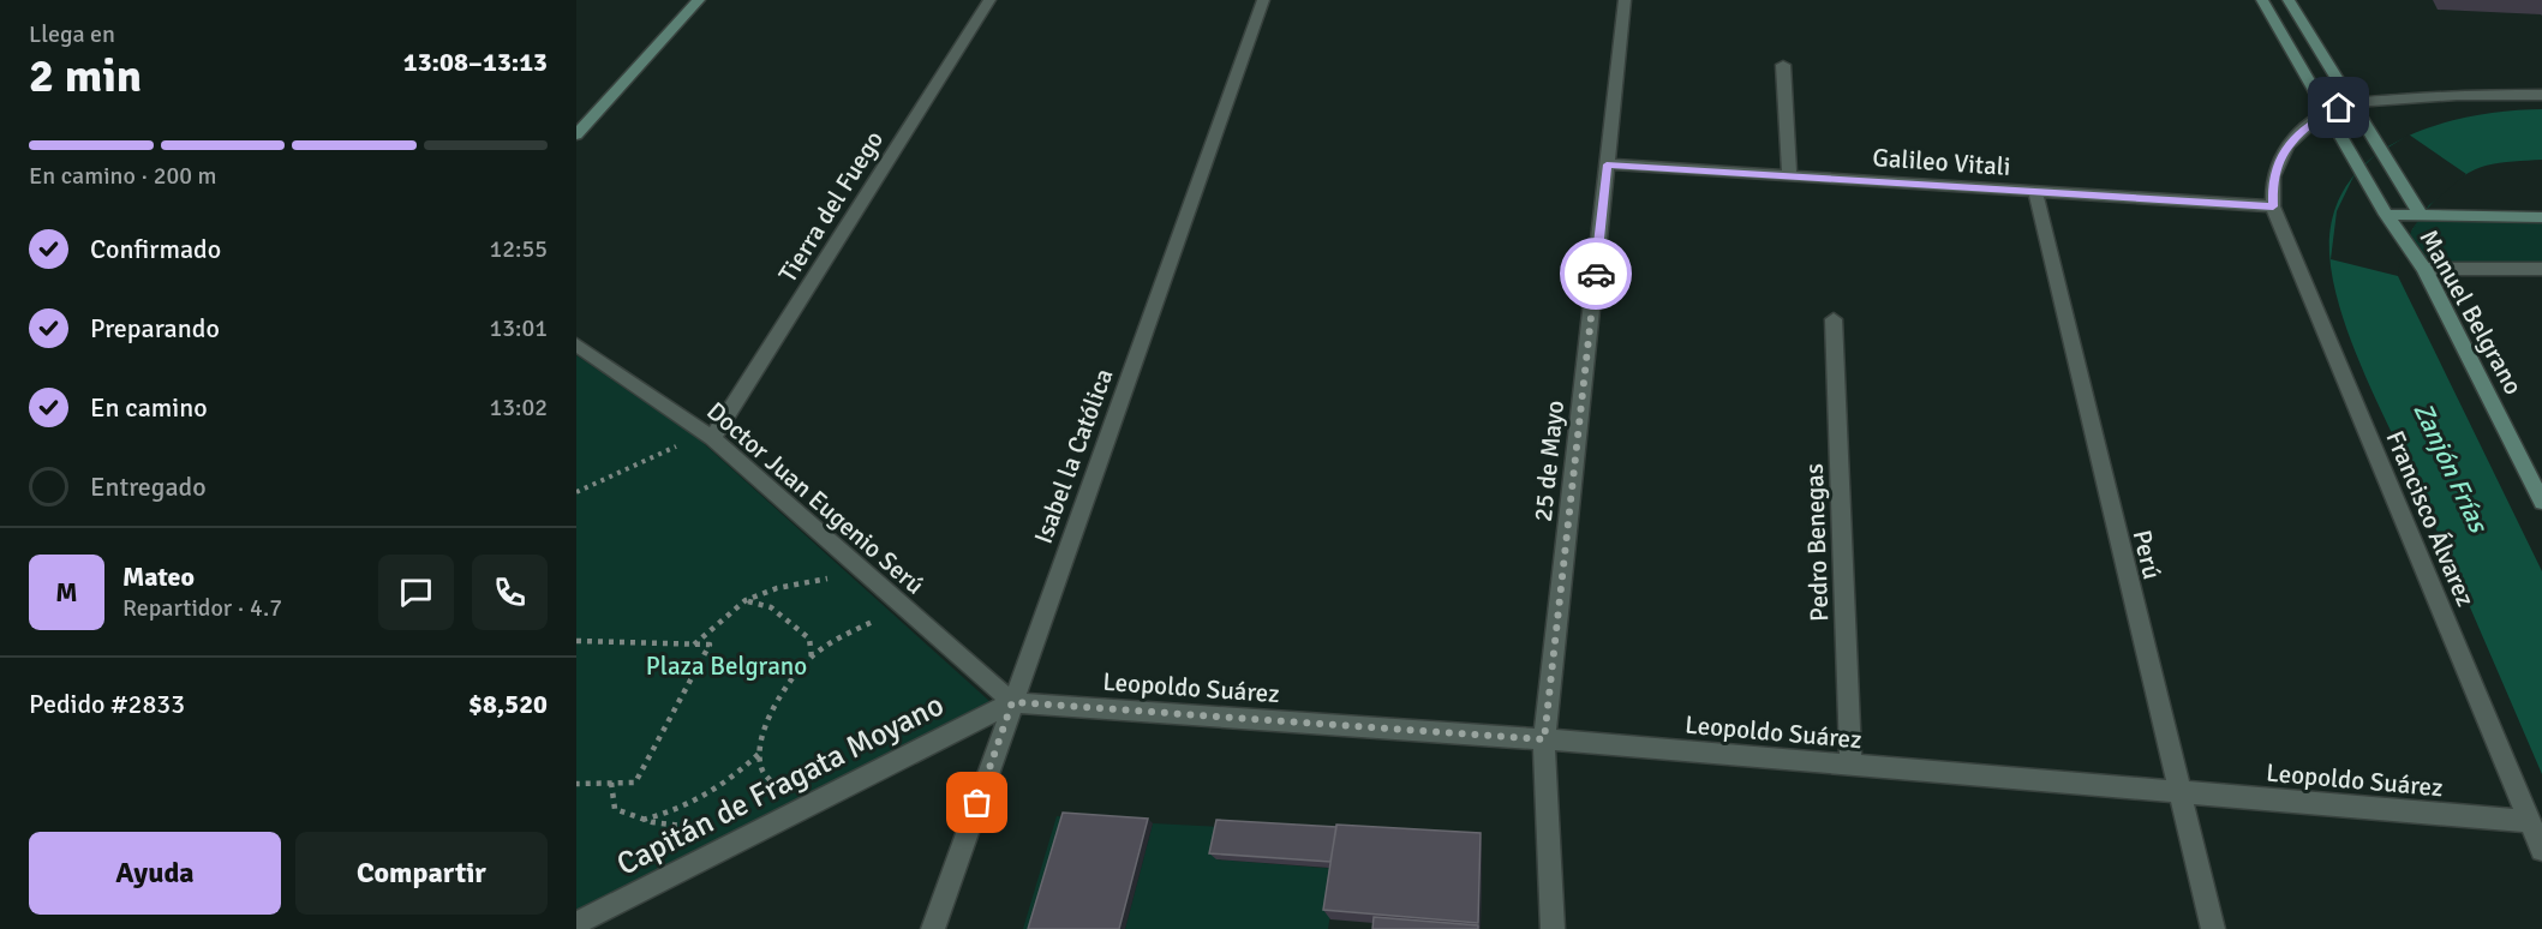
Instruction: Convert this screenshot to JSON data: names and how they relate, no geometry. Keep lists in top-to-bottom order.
{
  "streets": {
    "main road": ["Manuel Belgrano"],
    "street": [
      "Galileo Vitali",
      "Tierra del Fuego",
      "Isabel la Católica",
      "25 de Mayo",
      "Doctor Juan Eugenio Serú",
      "Francisco Álvarez",
      "Pedro Benegas",
      "Perú",
      "Leopoldo Suárez",
      "Capitán de Fragata Moyano"
    ]
  },
  "crossings": [
    ["Galileo Vitali", "25 de Mayo"],
    ["Galileo Vitali", "Francisco Álvarez"],
    ["Galileo Vitali", "Perú"],
    ["Tierra del Fuego", "Doctor Juan Eugenio Serú"],
    ["Isabel la Católica", "Doctor Juan Eugenio Serú"],
    ["Isabel la Católica", "Leopoldo Suárez"],
    ["Isabel la Católica", "Capitán de Fragata Moyano"],
    ["25 de Mayo", "Leopoldo Suárez"],
    ["Doctor Juan Eugenio Serú", "Leopoldo Suárez"],
    ["Doctor Juan Eugenio Serú", "Capitán de Fragata Moyano"],
    ["Francisco Álvarez", "Leopoldo Suárez"],
    ["Pedro Benegas", "Leopoldo Suárez"],
    ["Perú", "Leopoldo Suárez"],
    ["Leopoldo Suárez", "Capitán de Fragata Moyano"]
  ],
  "water": ["Zanjón Frías"],
  "parks": ["Plaza Belgrano"],
  "page": {
    "heading": ["2 min", "Llega en", "13:08–13:13"],
    "panel": [
      "Mateo",
      "Repartidor · 4.7",
      "Pedido #2833",
      "$8,520"
    ],
    "bar": "En camino · 200 m",
    "list": [
      ["Confirmado", "12:55"],
      ["Preparando", "13:01"],
      ["En camino", "13:02"],
      "Entregado"
    ],
    "round": "M",
    "buttons": ["Ayuda", "Compartir"]
  }
}
